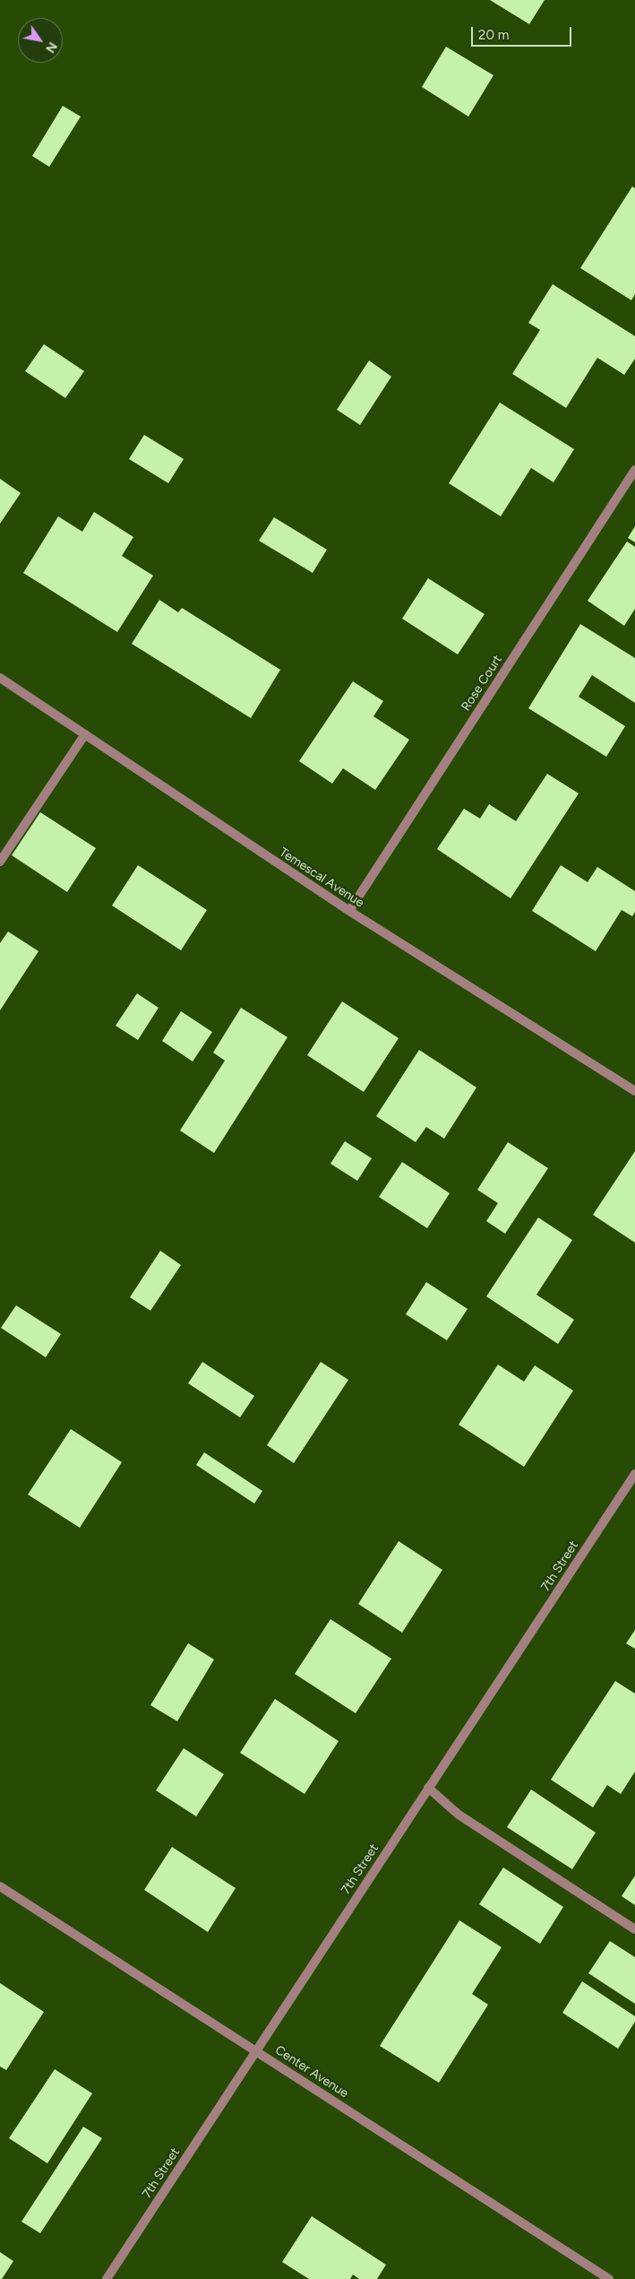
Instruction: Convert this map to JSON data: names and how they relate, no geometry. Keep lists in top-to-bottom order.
{
  "streets": {
    "street": [
      "Rose Court",
      "Temescal Avenue",
      "7th Street",
      "Center Avenue"
    ]
  },
  "crossings": [
    ["Rose Court", "Temescal Avenue"],
    ["7th Street", "Center Avenue"]
  ],
  "scale_bar": "20 m",
  "north": "bottom right"
}
